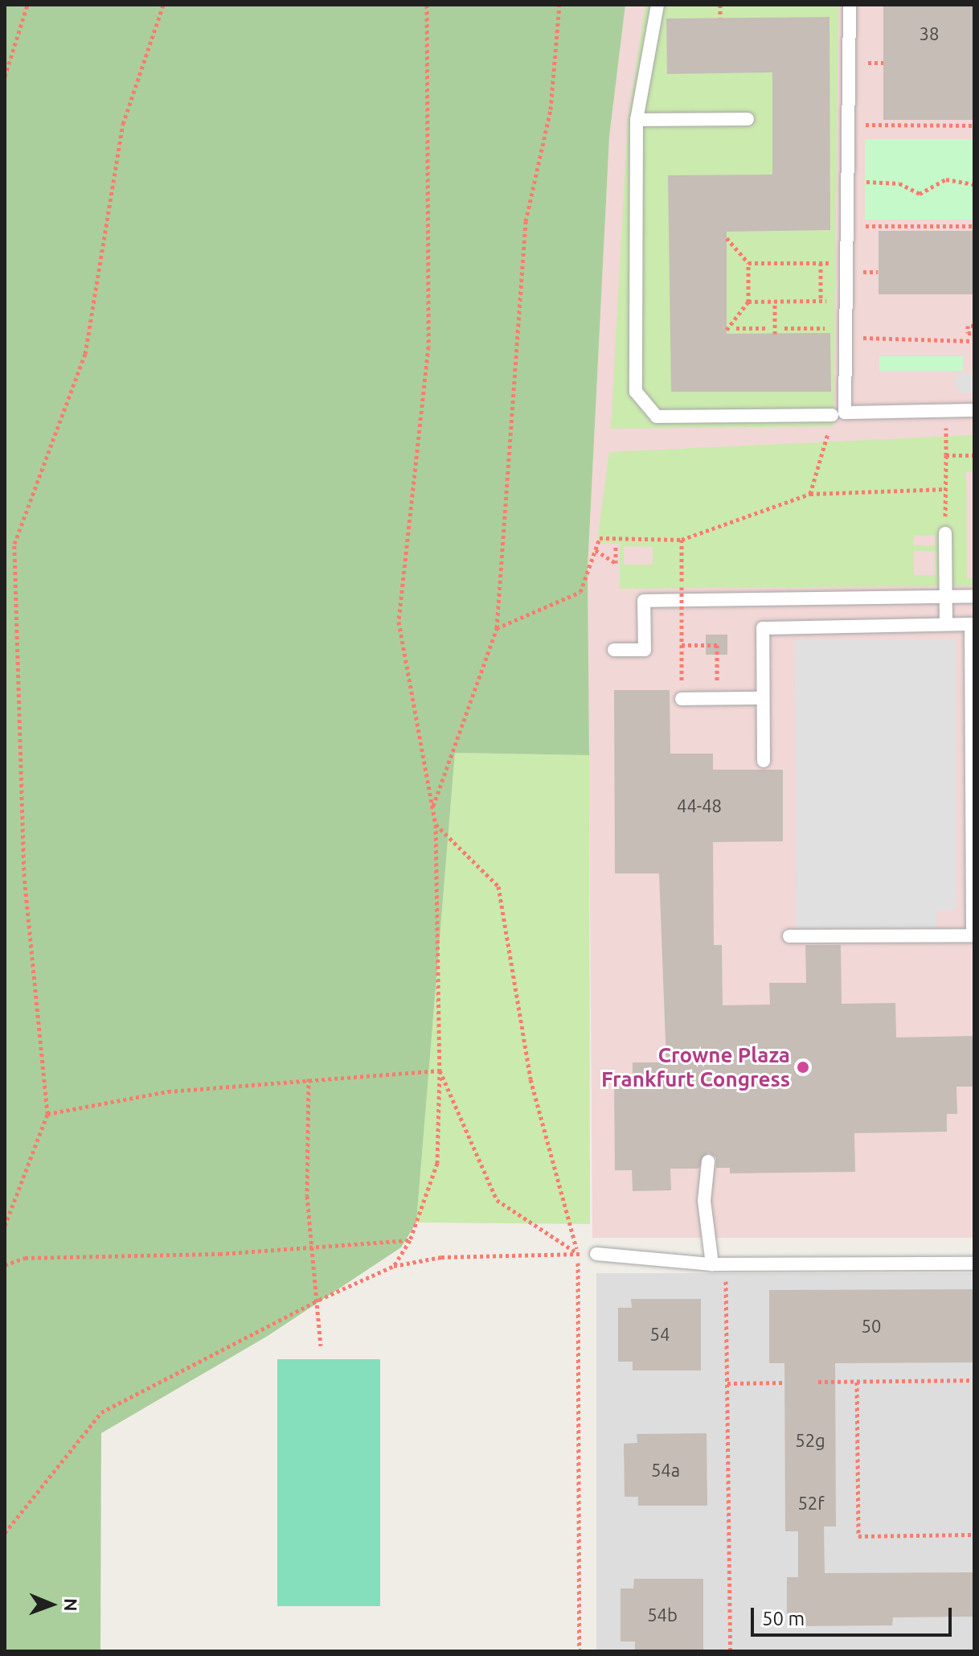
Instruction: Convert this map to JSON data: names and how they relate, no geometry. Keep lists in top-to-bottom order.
{
  "places": ["Crowne Plaza Frankfurt Congress"],
  "house_numbers": [
    "38",
    "44-48",
    "50",
    "54",
    "52g",
    "54a",
    "52f",
    "54b"
  ],
  "scale_bar": "50 m",
  "north": "right"
}
